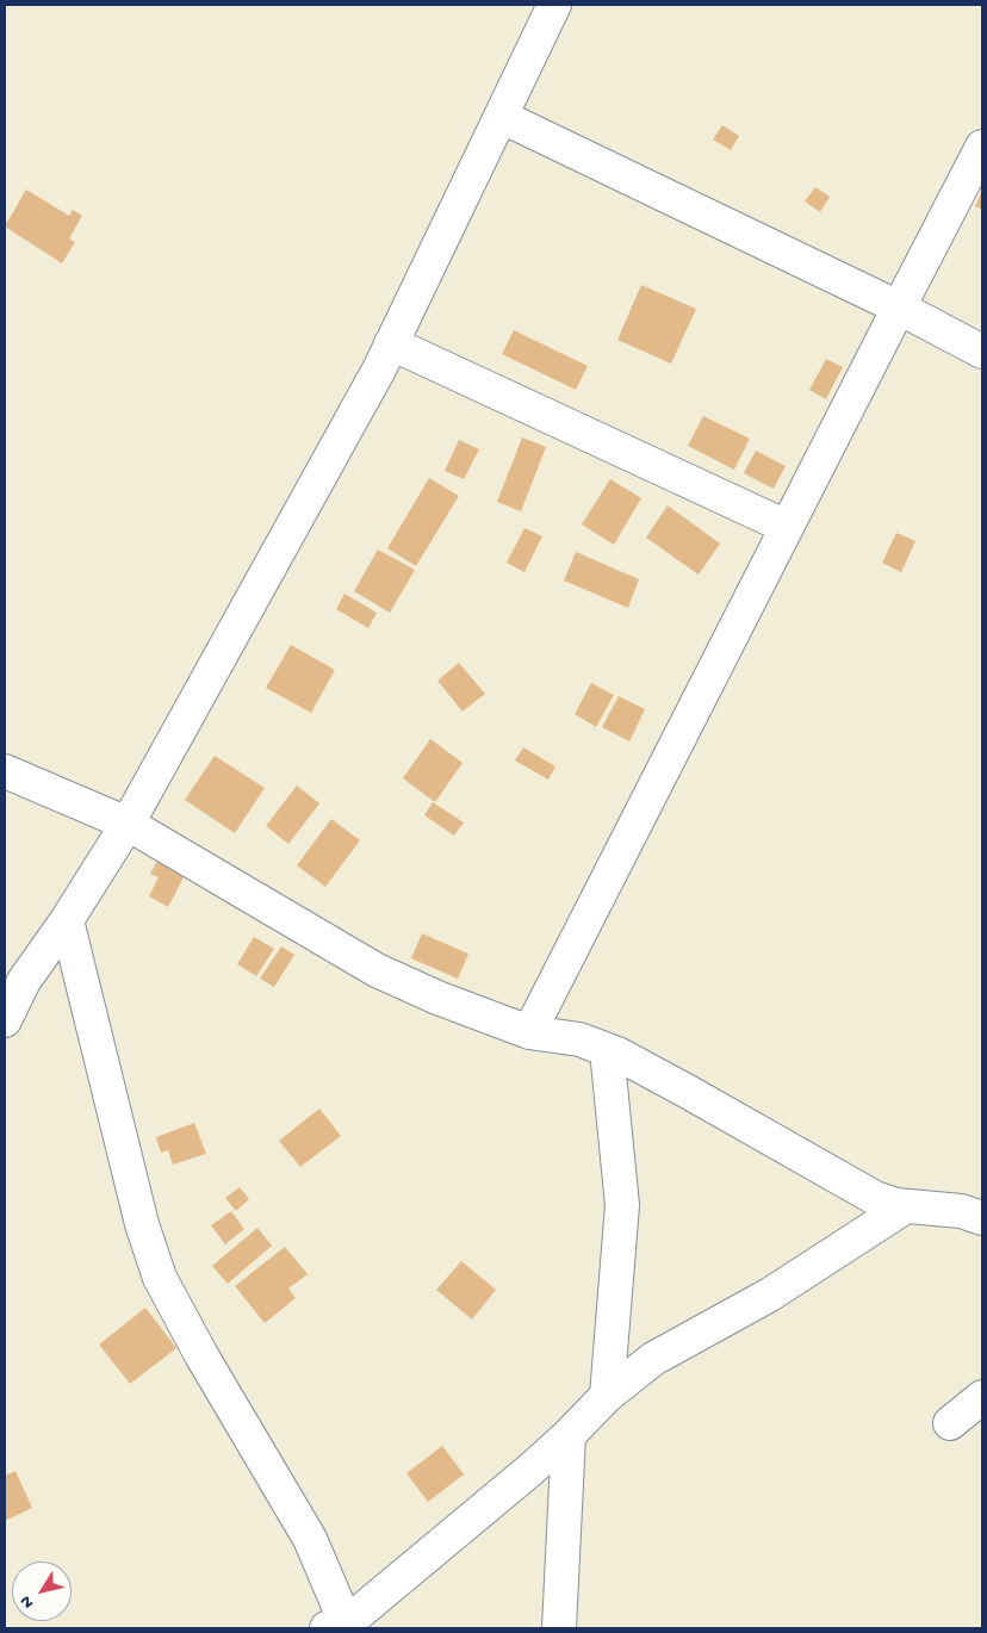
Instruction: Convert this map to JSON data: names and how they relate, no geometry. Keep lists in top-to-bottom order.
{
  "north": "bottom left"
}
